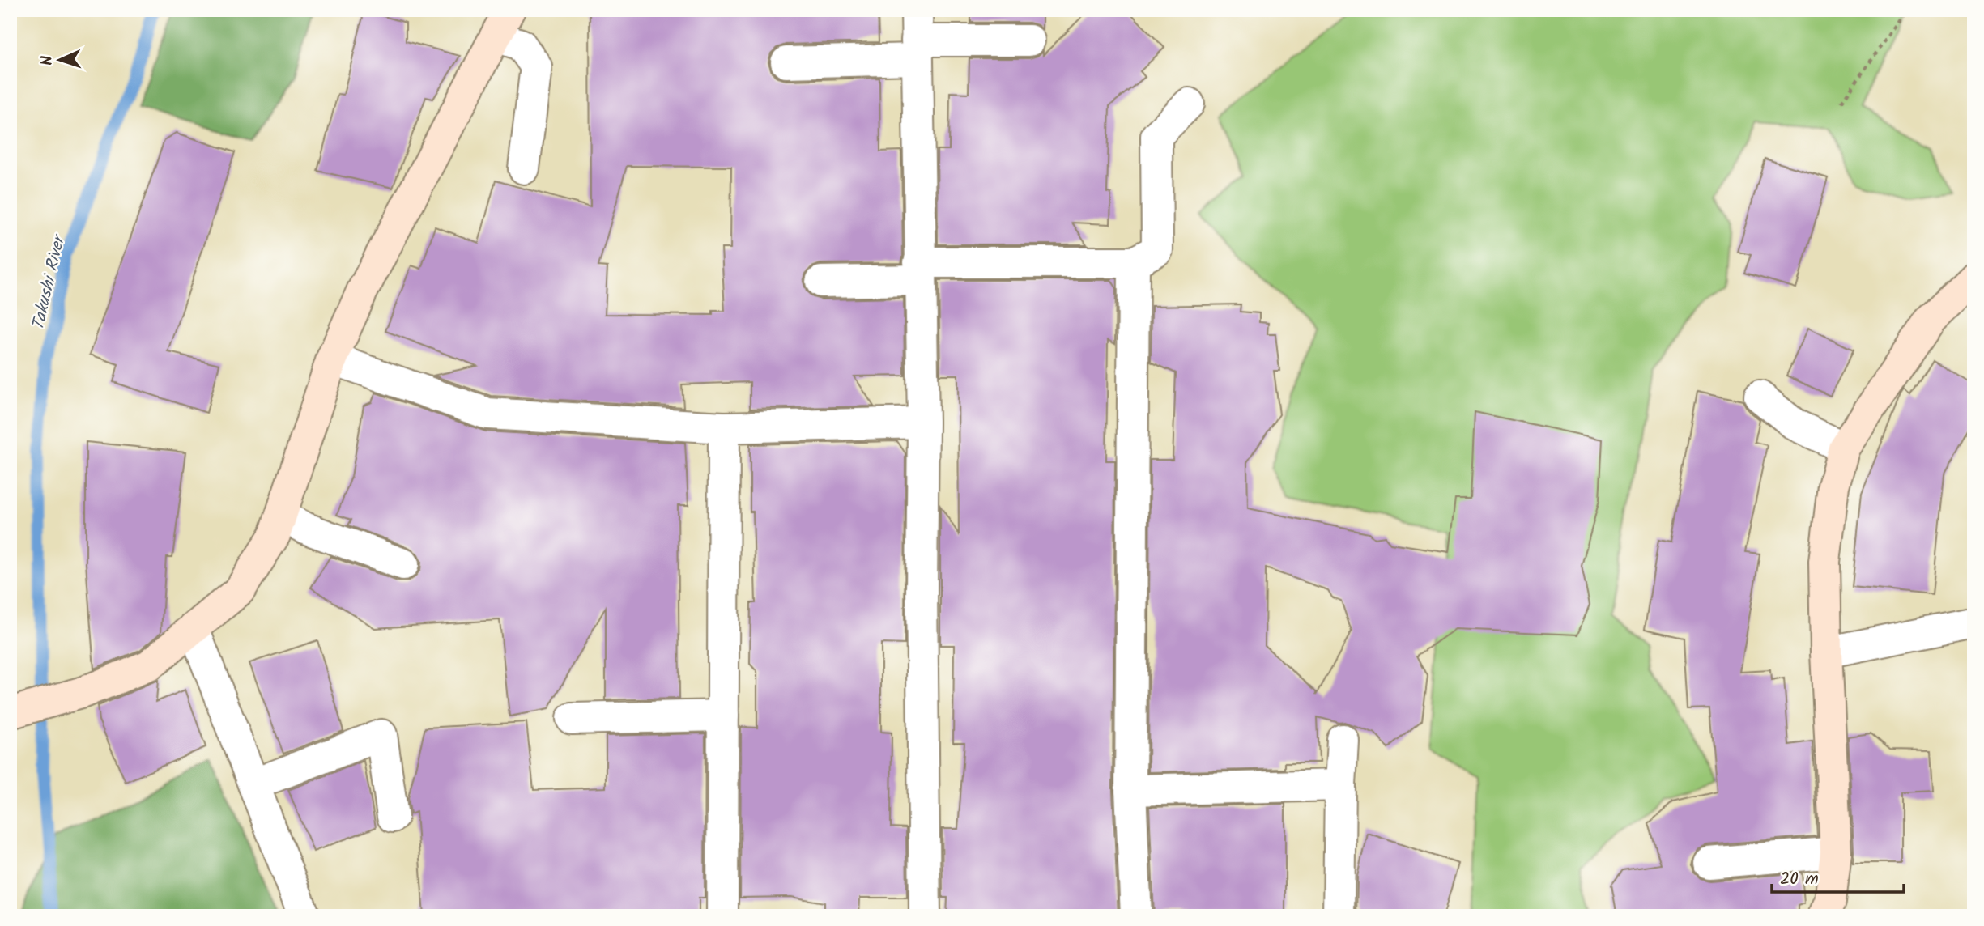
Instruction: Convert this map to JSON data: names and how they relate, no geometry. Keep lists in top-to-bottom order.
{
  "water": ["Takushi River"],
  "scale_bar": "20 m",
  "north": "left"
}
